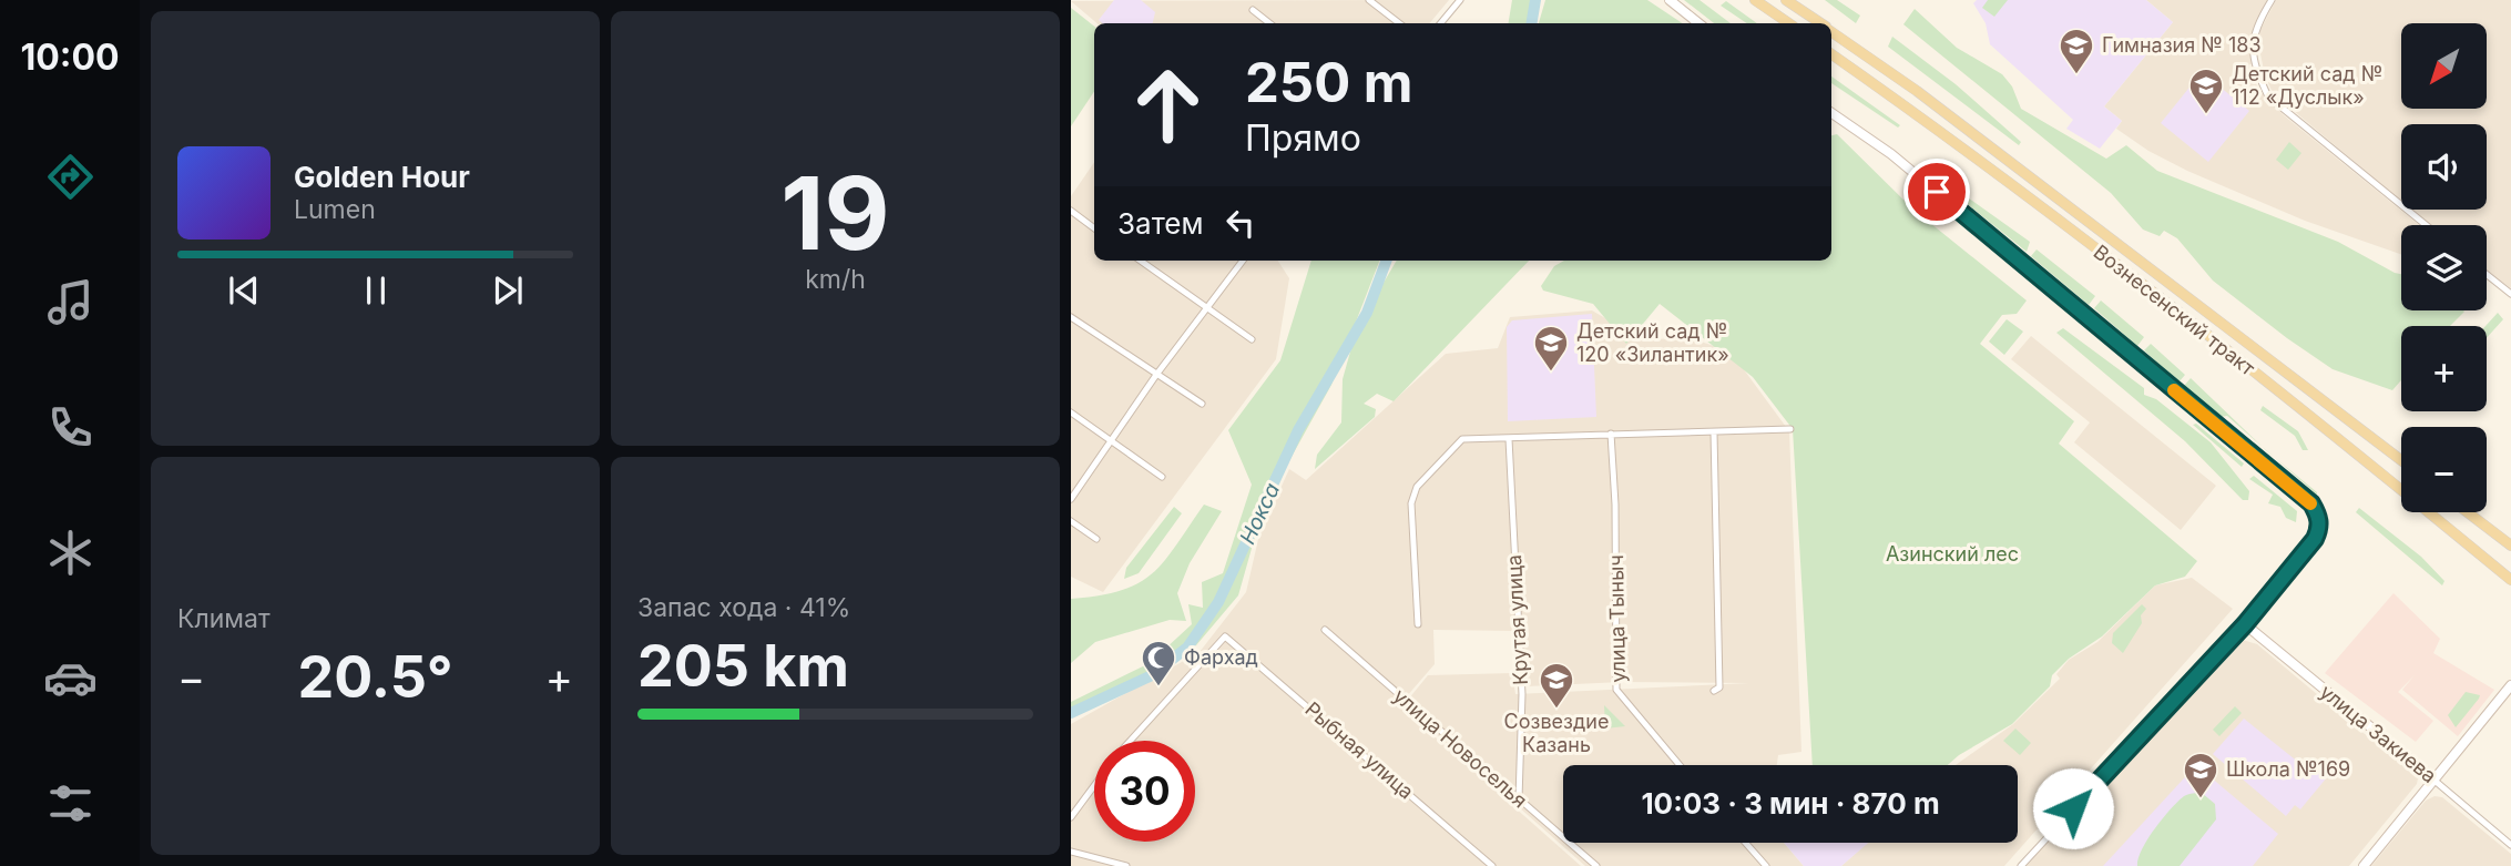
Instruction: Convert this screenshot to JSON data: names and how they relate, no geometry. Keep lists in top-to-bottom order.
{
  "streets": {
    "main road": ["Вознесенский тракт"],
    "street": [
      "улица Тыныч",
      "Крутая улица",
      "улица Закиева",
      "улица Новоселья",
      "Рыбная улица"
    ]
  },
  "crossings": [
    ["Крутая улица", "улица Новоселья"]
  ],
  "water": ["Нокса"],
  "parks": ["Азинский лес"],
  "places": {
    "school or university": [
      "Гимназия № 183",
      "Детский сад № 112 «Дуслык»",
      "Детский сад № 120 «Зилантик»",
      "Созвездие Казань",
      "Школа №169"
    ],
    "mosque": ["Фархад"]
  },
  "north": "bottom left",
  "page": {
    "tabs": "10:00",
    "tile": [
      ["19", "km/h"],
      "Климат",
      ["Запас хода · 41%", "205 km"]
    ],
    "map_buttons": ["+", "−"],
    "turn": ["250 m", "Прямо"],
    "song": ["Golden Hour", "Lumen"],
    "then": "Затем",
    "heat": ["−", "20.5°", "+"],
    "limit": "30",
    "trip": "10:03 · 3 мин · 870 m"
  }
}
